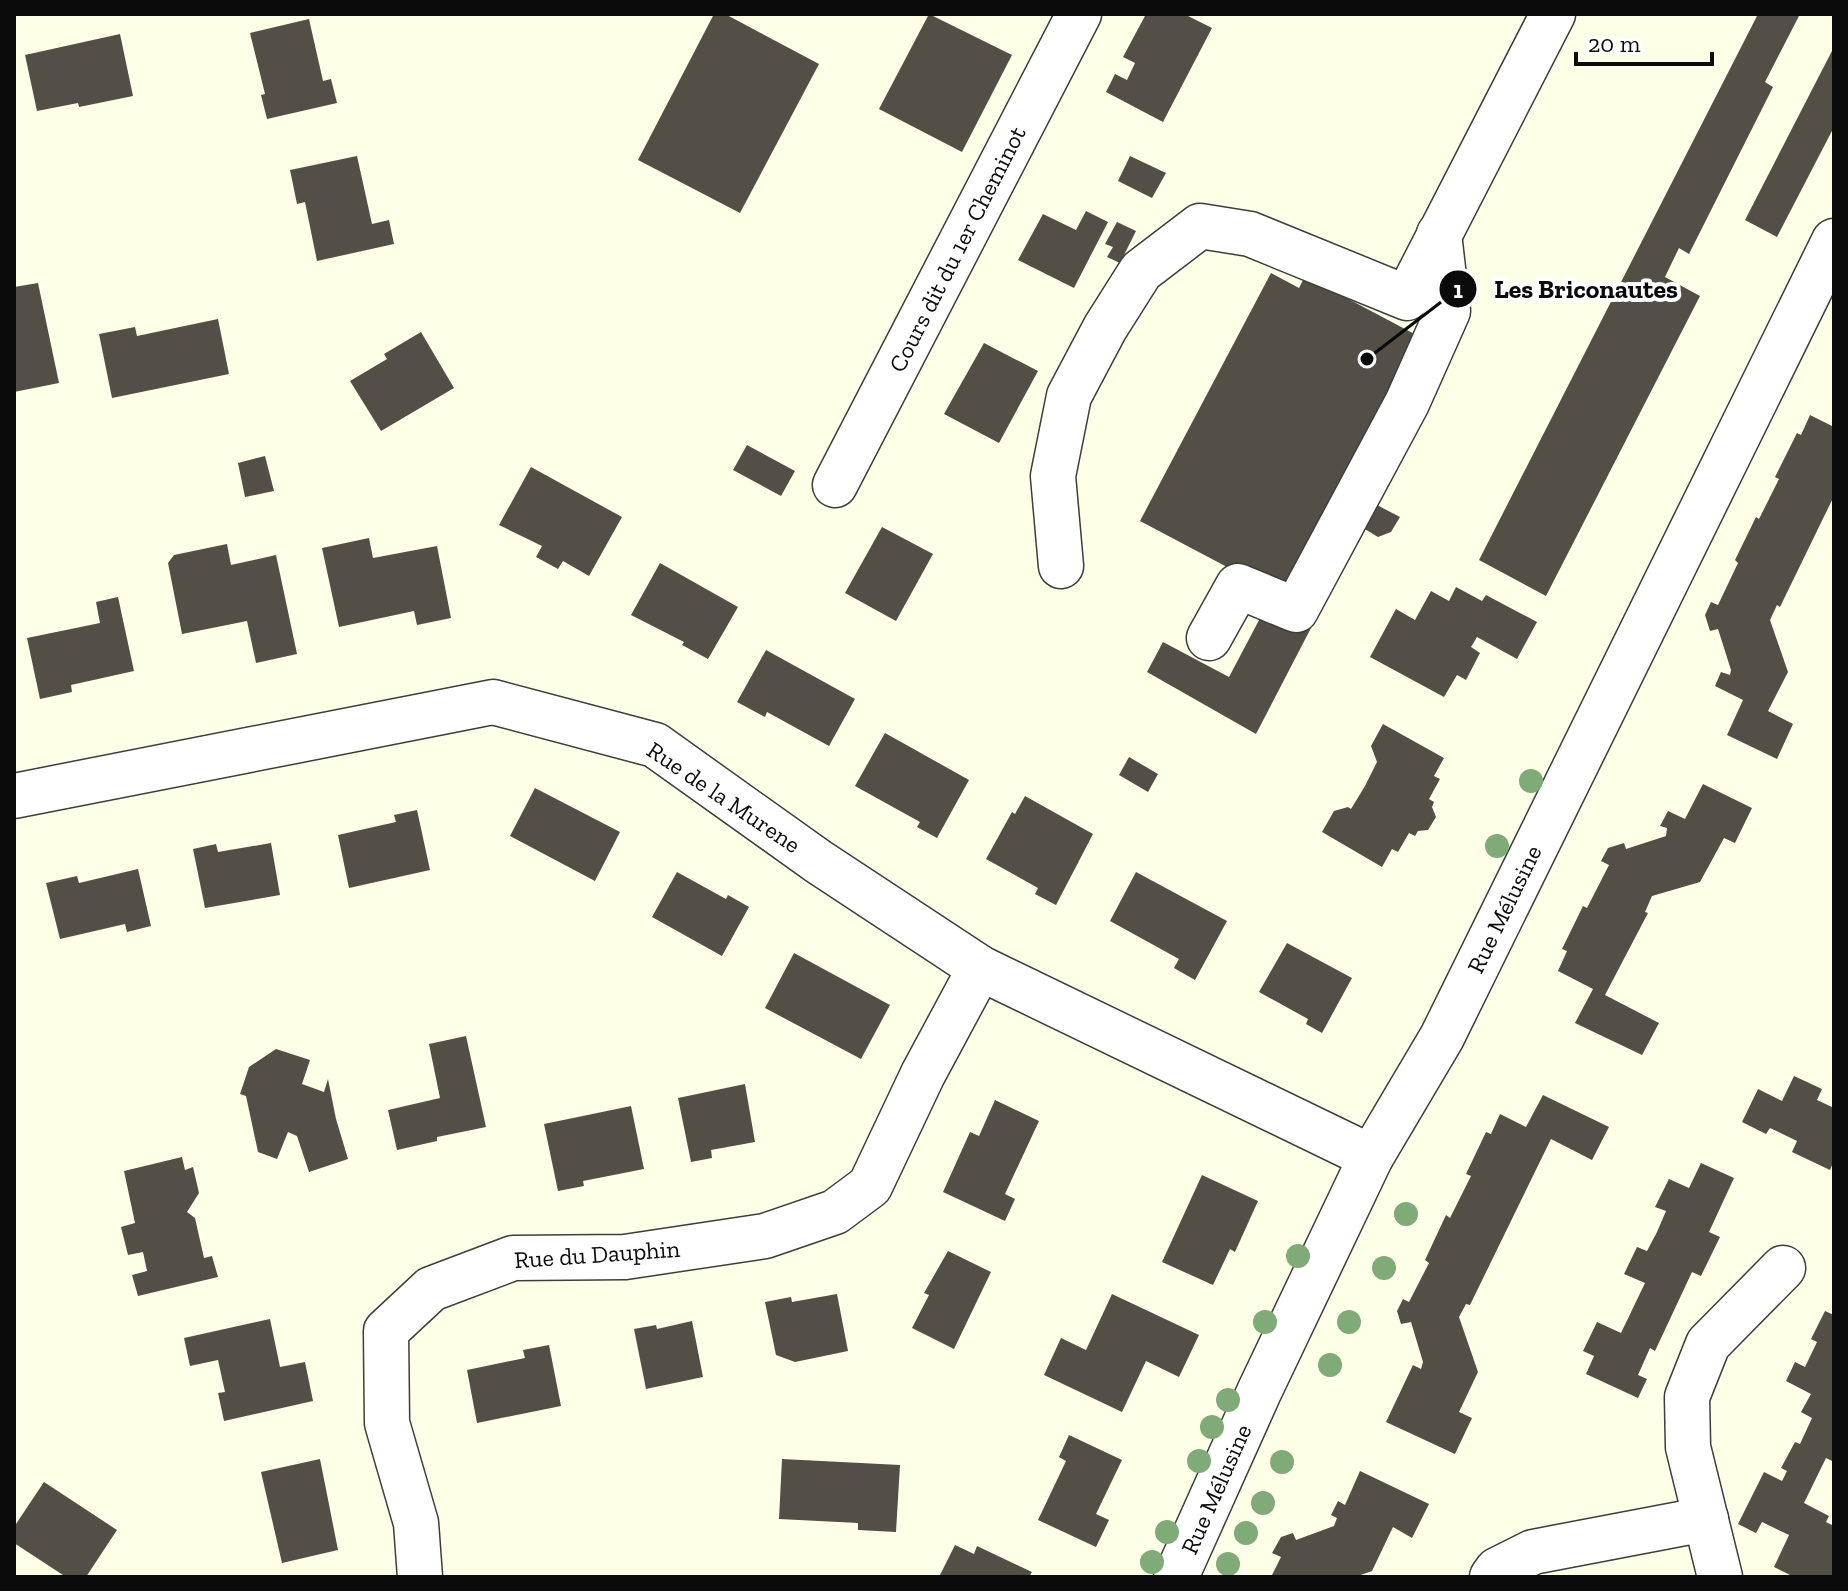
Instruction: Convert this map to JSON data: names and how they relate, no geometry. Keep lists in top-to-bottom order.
{
  "streets": {
    "street": [
      "Cours dit du 1er Cheminot",
      "Rue de la Murene",
      "Rue Mélusine",
      "Rue du Dauphin"
    ]
  },
  "crossings": [
    ["Rue de la Murene", "Rue Mélusine"],
    ["Rue de la Murene", "Rue du Dauphin"]
  ],
  "places": ["Les Briconautes"],
  "scale_bar": "20 m"
}
